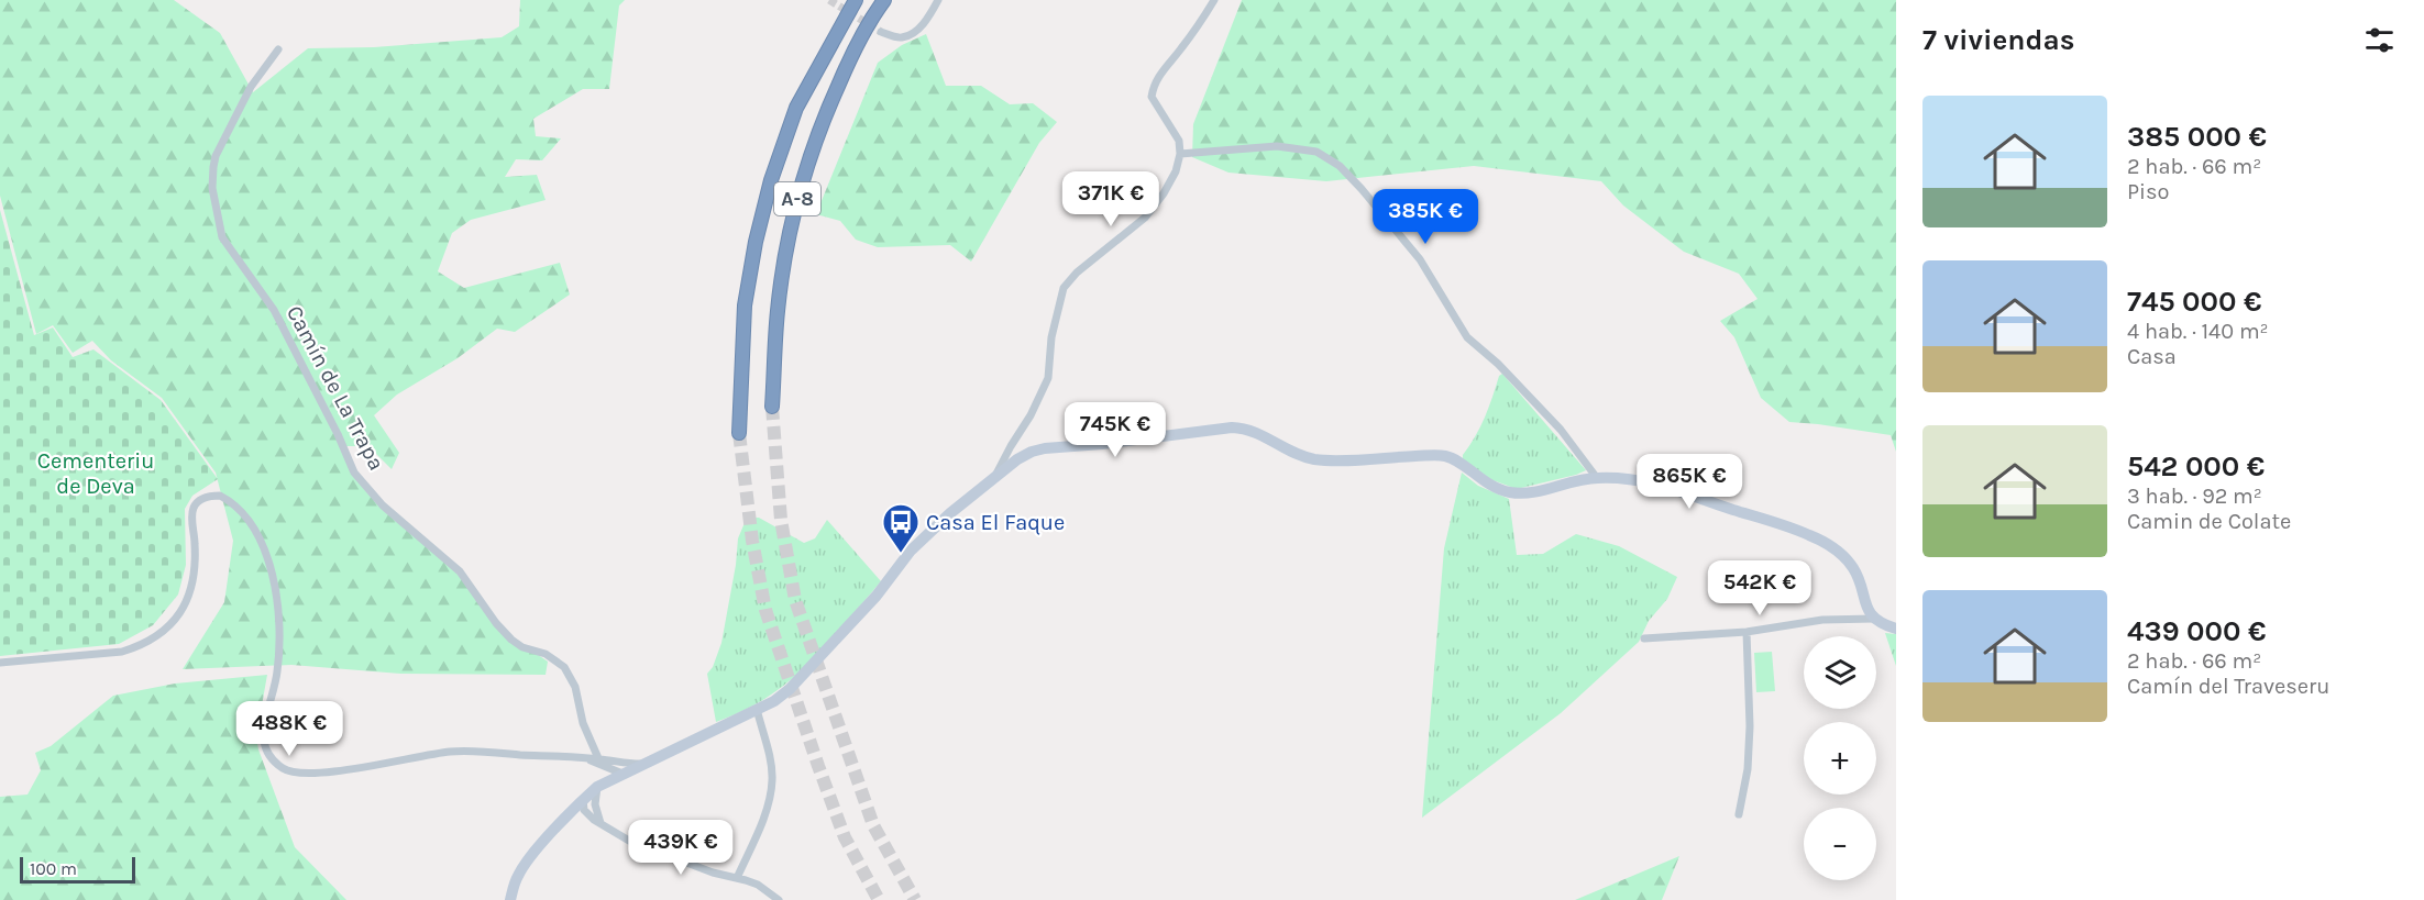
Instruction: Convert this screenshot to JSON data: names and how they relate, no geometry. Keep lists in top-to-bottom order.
{
  "streets": {
    "highway": ["A-8"],
    "street": ["Camín de La Trapa"]
  },
  "parks": ["Cementeriu de Deva"],
  "places": {
    "bus stop": ["Casa El Faque"]
  },
  "scale_bar": "100 m",
  "page": {
    "heading": "7 viviendas",
    "list": [
      {
        "name": "385 000 €",
        "note": "2 hab. · 66 m² · Piso"
      },
      {
        "name": "745 000 €",
        "note": "4 hab. · 140 m² · Casa"
      },
      {
        "name": "542 000 €",
        "note": "3 hab. · 92 m² · Camin de Colate"
      },
      {
        "name": "439 000 €",
        "note": "2 hab. · 66 m² · Camín del Traveseru"
      }
    ],
    "price": [
      "371K €",
      "385K €",
      "745K €",
      "865K €",
      "542K €",
      "488K €",
      "439K €"
    ],
    "map_buttons": ["+", "−"],
    "scale": "100 m"
  }
}
